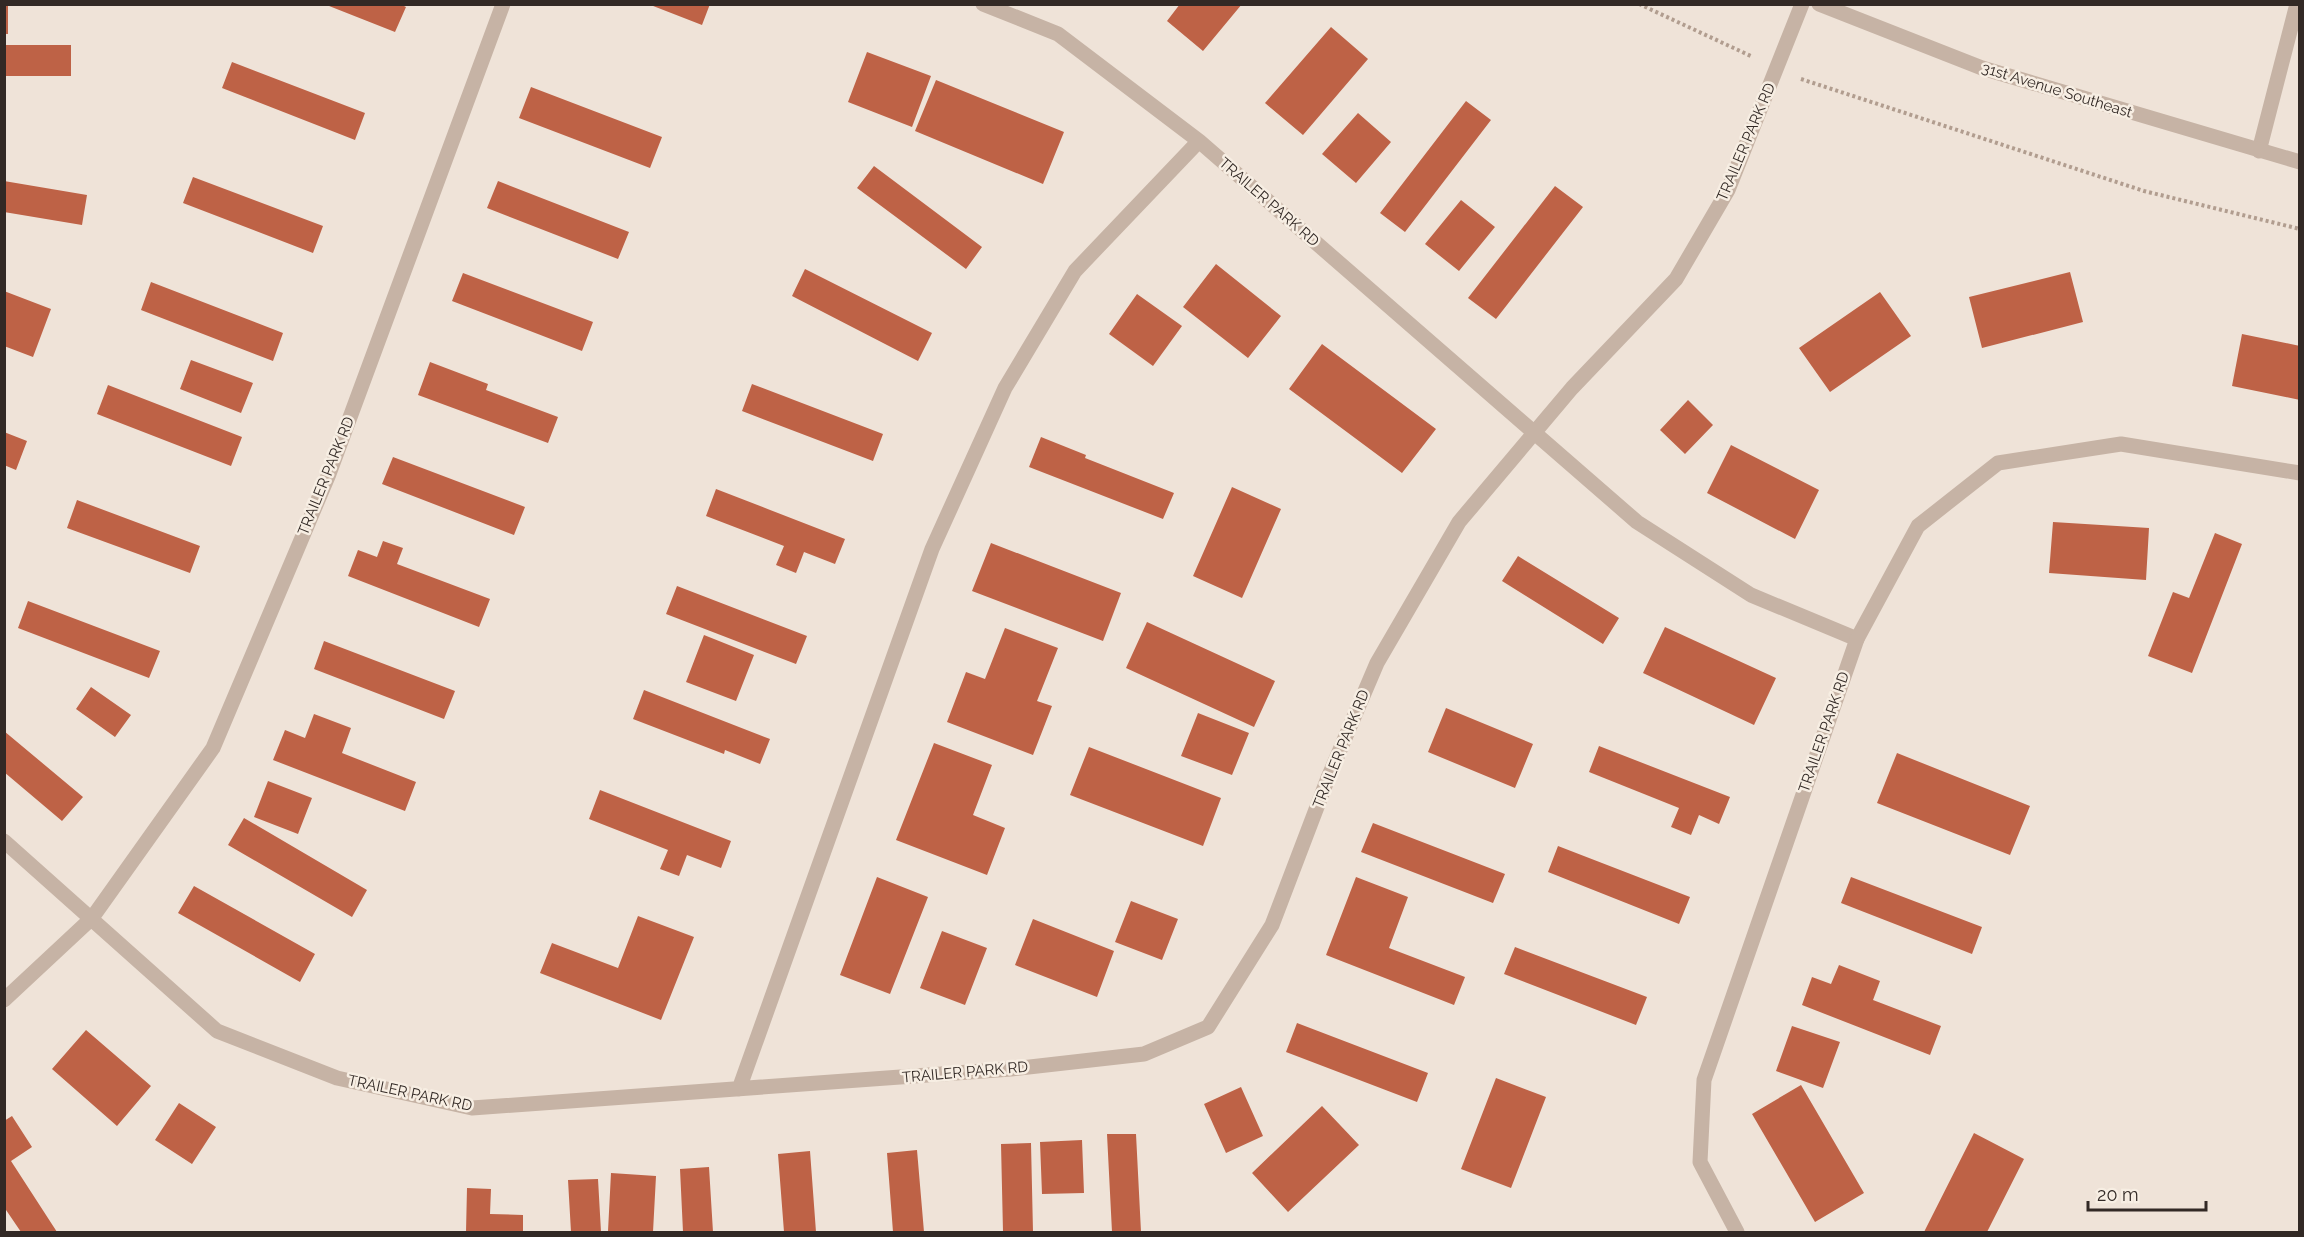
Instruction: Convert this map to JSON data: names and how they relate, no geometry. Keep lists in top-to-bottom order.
{
  "streets": {
    "street": ["31st Avenue Southeast", "TRAILER PARK RD"]
  },
  "scale_bar": "20 m"
}
